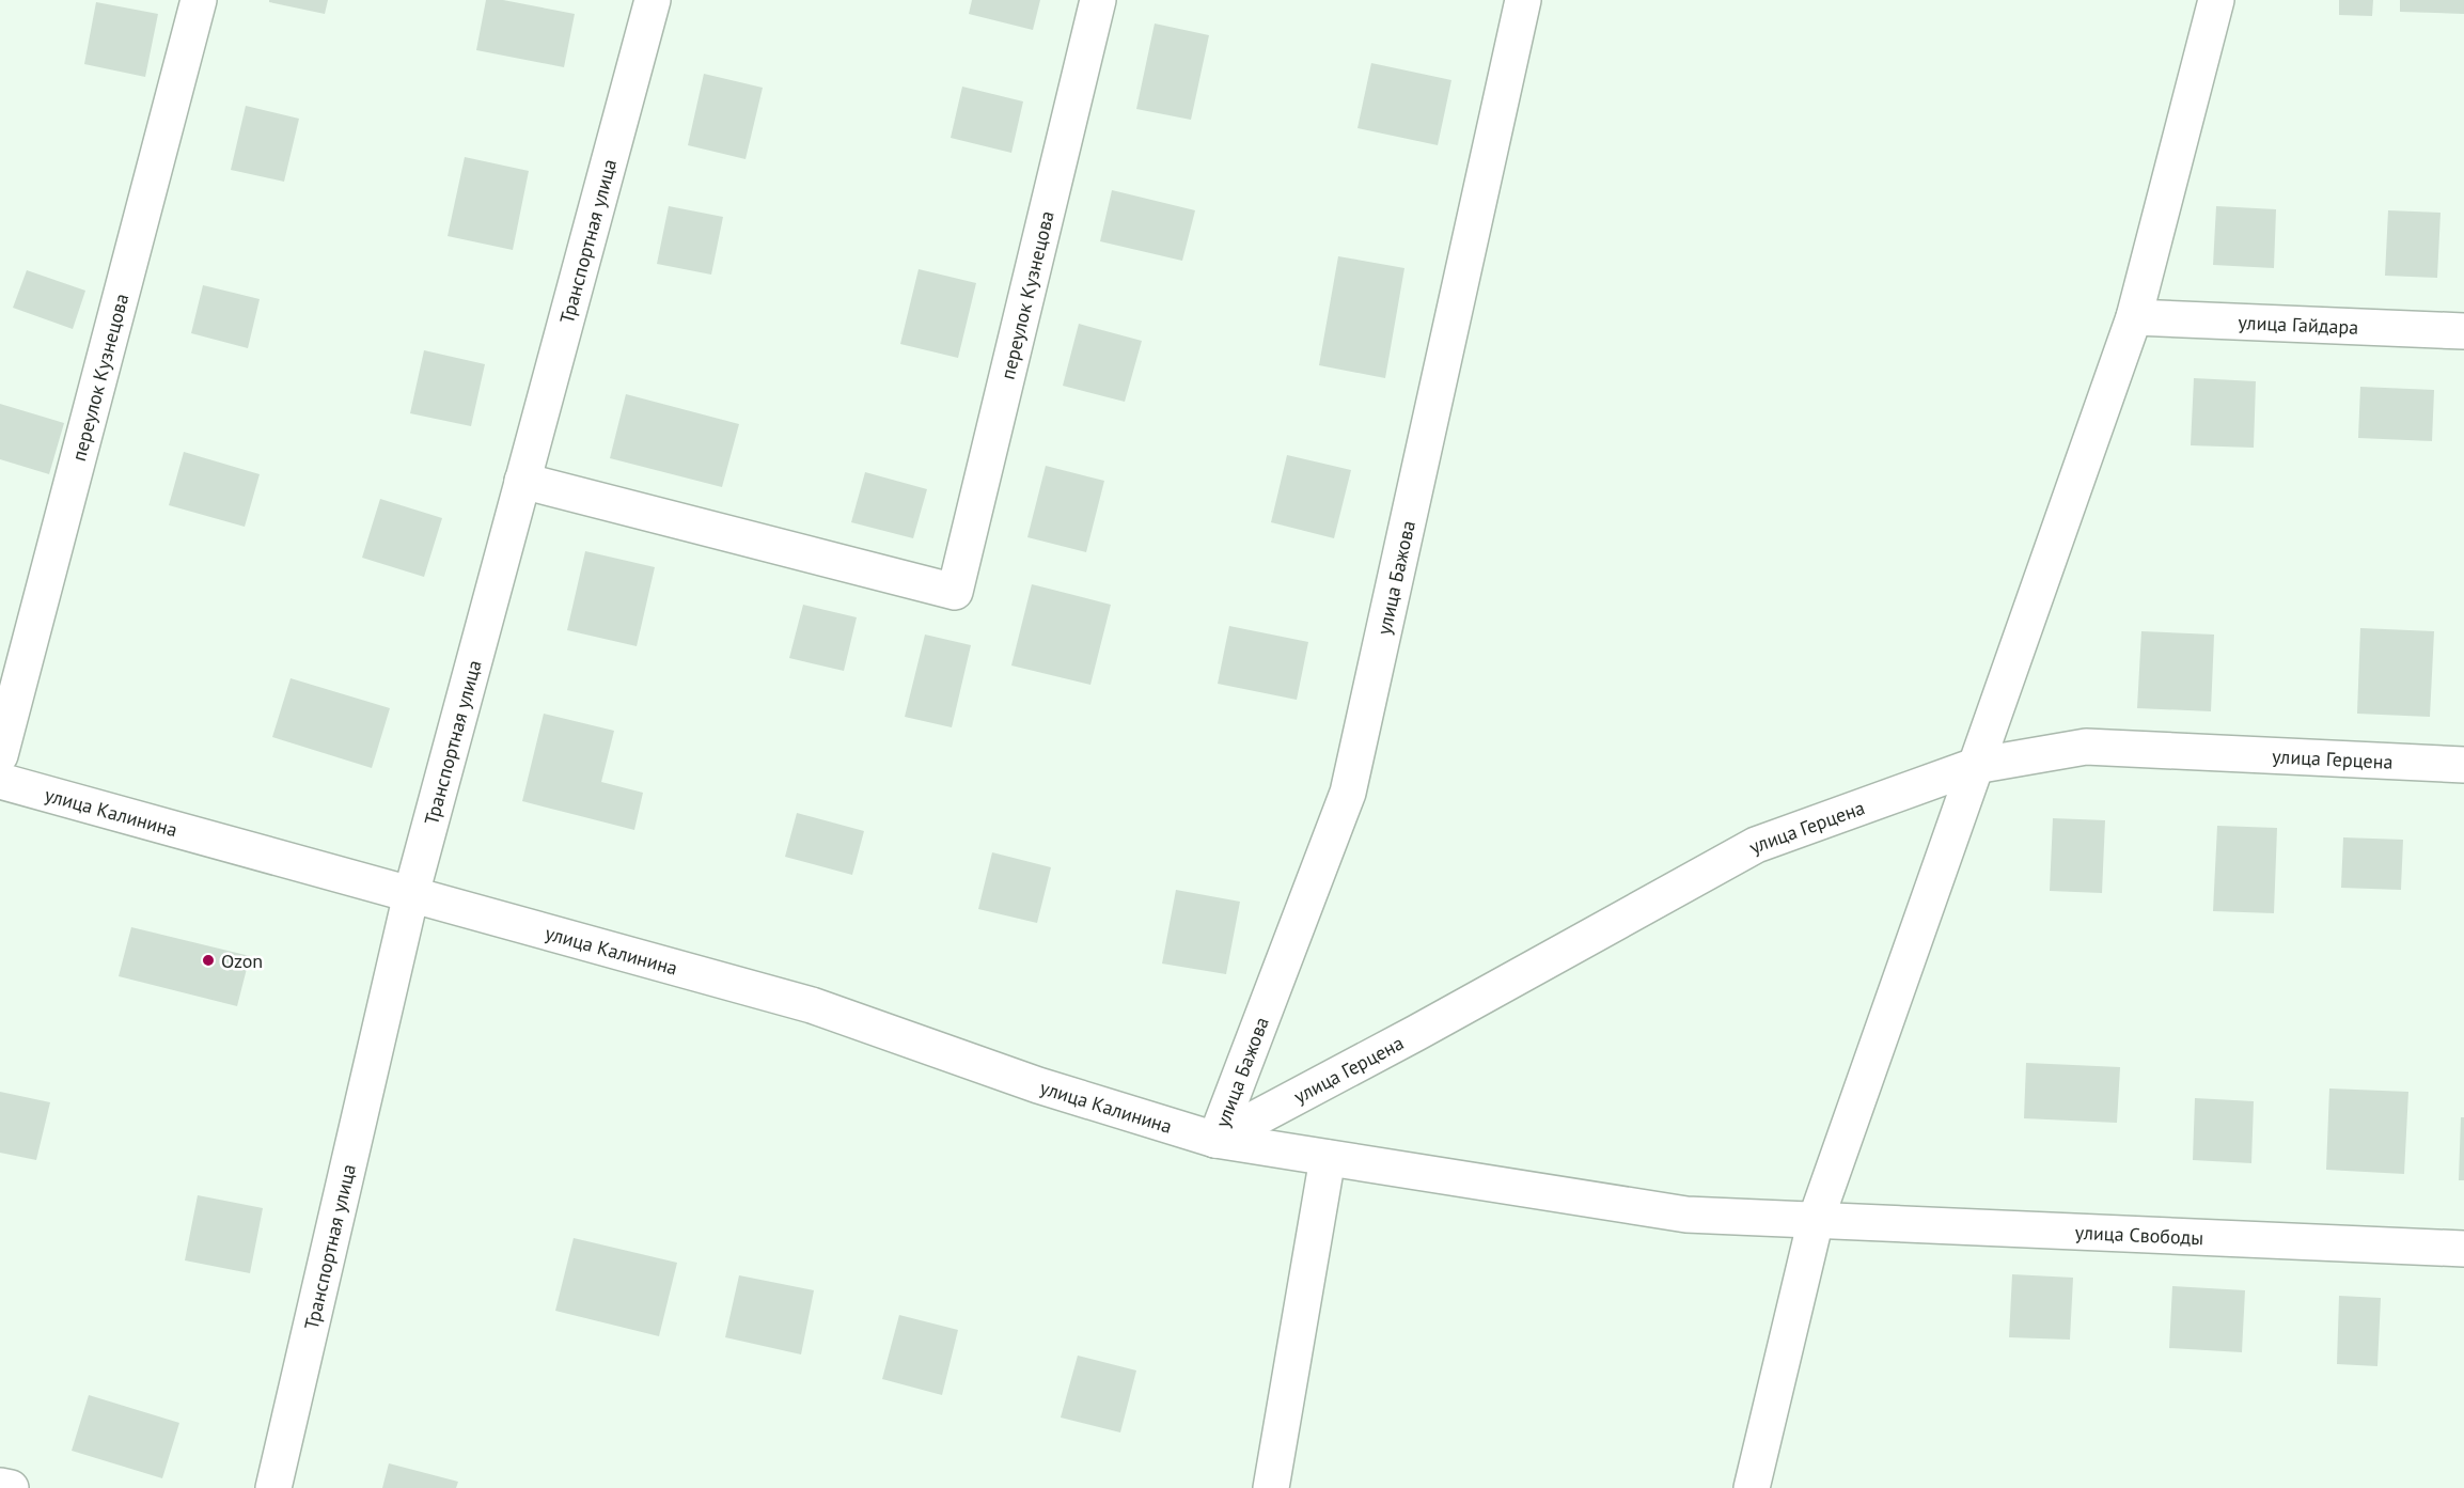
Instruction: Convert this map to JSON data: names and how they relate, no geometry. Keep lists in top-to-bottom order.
{
  "streets": {
    "street": [
      "Транспортная улица",
      "переулок Кузнецова",
      "улица Гайдара",
      "улица Бажова",
      "улица Герцена",
      "улица Калинина",
      "улица Свободы"
    ]
  },
  "crossings": [
    ["Транспортная улица", "переулок Кузнецова"],
    ["Транспортная улица", "улица Калинина"],
    ["улица Бажова", "улица Герцена"],
    ["улица Бажова", "улица Калинина"],
    ["улица Герцена", "улица Калинина"],
    ["улица Калинина", "улица Свободы"]
  ],
  "places": ["Ozon"]
}
